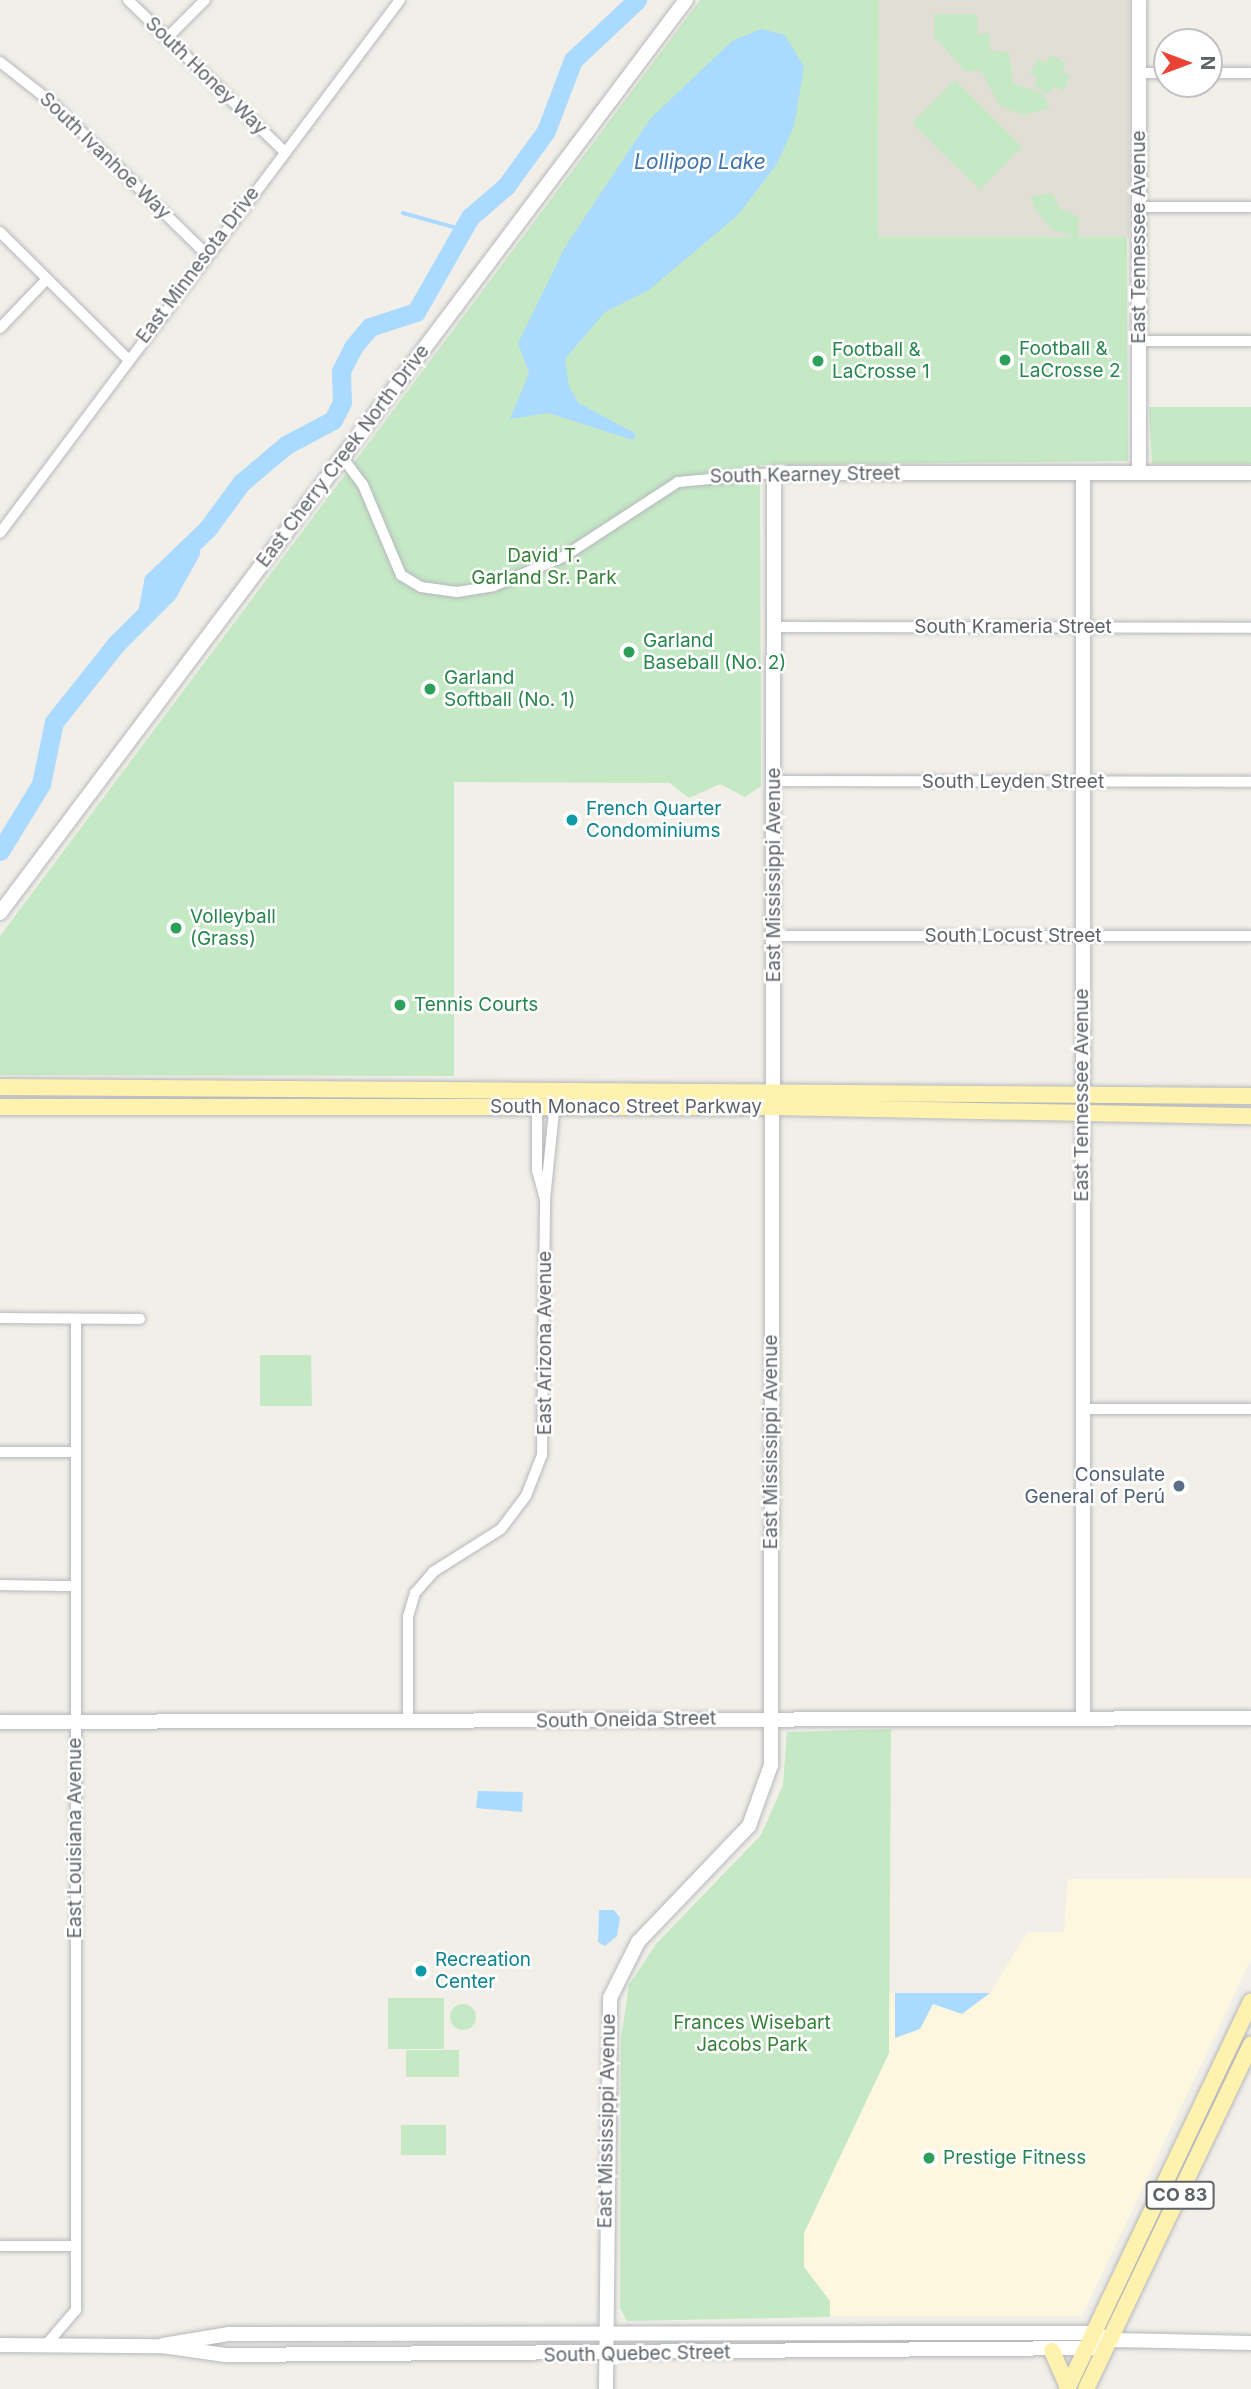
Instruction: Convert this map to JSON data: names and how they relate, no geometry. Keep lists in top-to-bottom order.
{
  "streets": {
    "main road": ["South Monaco Street Parkway", "CO 83"],
    "street": [
      "South Honey Way",
      "South Ivanhoe Way",
      "East Tennessee Avenue",
      "East Minnesota Drive",
      "East Cherry Creek North Drive",
      "South Kearney Street",
      "South Krameria Street",
      "South Leyden Street",
      "East Mississippi Avenue",
      "South Locust Street",
      "East Arizona Avenue",
      "South Oneida Street",
      "East Louisiana Avenue",
      "South Quebec Street"
    ]
  },
  "crossings": [
    ["South Honey Way", "East Minnesota Drive"],
    ["South Ivanhoe Way", "East Minnesota Drive"],
    ["East Tennessee Avenue", "South Kearney Street"],
    ["East Tennessee Avenue", "South Krameria Street"],
    ["East Tennessee Avenue", "South Leyden Street"],
    ["East Tennessee Avenue", "South Locust Street"],
    ["East Tennessee Avenue", "South Monaco Street Parkway"],
    ["East Tennessee Avenue", "South Oneida Street"],
    ["East Cherry Creek North Drive", "South Kearney Street"],
    ["South Kearney Street", "East Mississippi Avenue"],
    ["South Krameria Street", "East Mississippi Avenue"],
    ["South Leyden Street", "East Mississippi Avenue"],
    ["East Mississippi Avenue", "South Locust Street"],
    ["East Mississippi Avenue", "South Monaco Street Parkway"],
    ["East Mississippi Avenue", "South Oneida Street"],
    ["East Mississippi Avenue", "South Quebec Street"],
    ["South Monaco Street Parkway", "East Arizona Avenue"],
    ["East Arizona Avenue", "South Oneida Street"],
    ["South Oneida Street", "East Louisiana Avenue"],
    ["East Louisiana Avenue", "South Quebec Street"],
    ["CO 83", "South Quebec Street"]
  ],
  "water": ["Lollipop Lake"],
  "parks": ["David T. Garland Sr. Park", "Frances Wisebart Jacobs Park"],
  "places": [
    "Football & LaCrosse 2",
    "Football & LaCrosse 1",
    "Garland Baseball (No. 2)",
    "Garland Softball (No. 1)",
    "French Quarter Condominiums",
    "Volleyball (Grass)",
    "Tennis Courts",
    "Consulate General of Perú",
    "Recreation Center",
    "Prestige Fitness"
  ],
  "north": "right"
}
